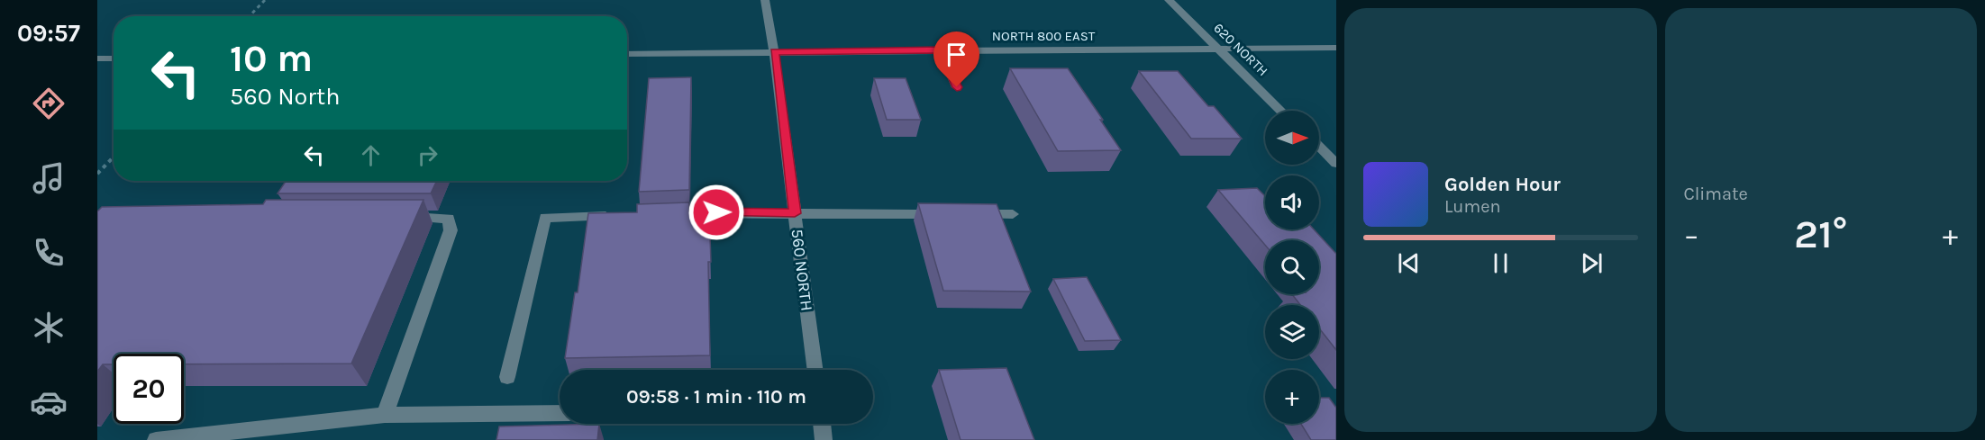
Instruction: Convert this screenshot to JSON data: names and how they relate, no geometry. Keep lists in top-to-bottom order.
{
  "streets": {
    "street": ["NORTH 800 EAST", "620 NORTH", "560 NORTH"]
  },
  "crossings": [
    ["NORTH 800 EAST", "620 NORTH"],
    ["NORTH 800 EAST", "560 NORTH"]
  ],
  "north": "right",
  "page": {
    "tabs": "09:57",
    "tile": "Climate",
    "turn": ["10 m", "560 North"],
    "map_buttons": "+",
    "song": ["Golden Hour", "Lumen"],
    "heat": ["−", "21°", "+"],
    "limit": "20",
    "trip": "09:58 · 1 min · 110 m"
  }
}
